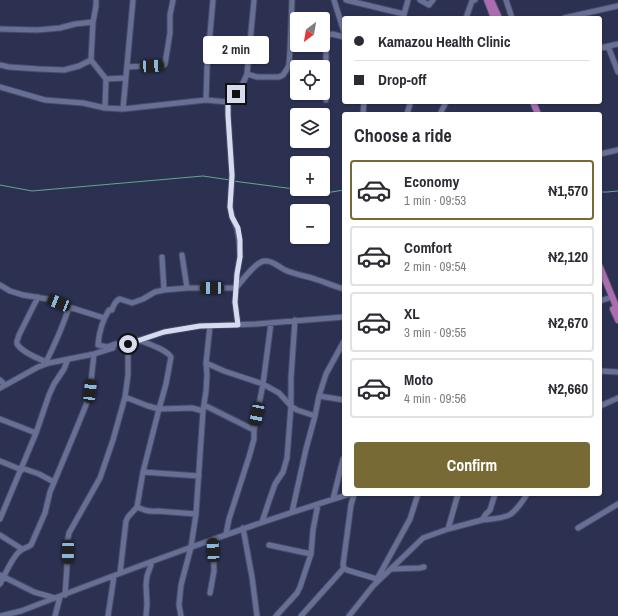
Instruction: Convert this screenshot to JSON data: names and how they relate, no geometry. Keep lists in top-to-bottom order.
{
  "north": "bottom left",
  "page": {
    "map_buttons": ["+", "−"],
    "banner": ["Kamazou Health Clinic", "Drop-off"],
    "bubble": "2 min",
    "heading": "Choose a ride",
    "list": [
      {
        "name": "Economy",
        "note": "1 min · 09:53",
        "value": "₦1,570"
      },
      {
        "name": "Comfort",
        "note": "2 min · 09:54",
        "value": "₦2,120"
      },
      {
        "name": "XL",
        "note": "3 min · 09:55",
        "value": "₦2,670"
      },
      {
        "name": "Moto",
        "note": "4 min · 09:56",
        "value": "₦2,660"
      }
    ],
    "buttons": "Confirm"
  }
}
